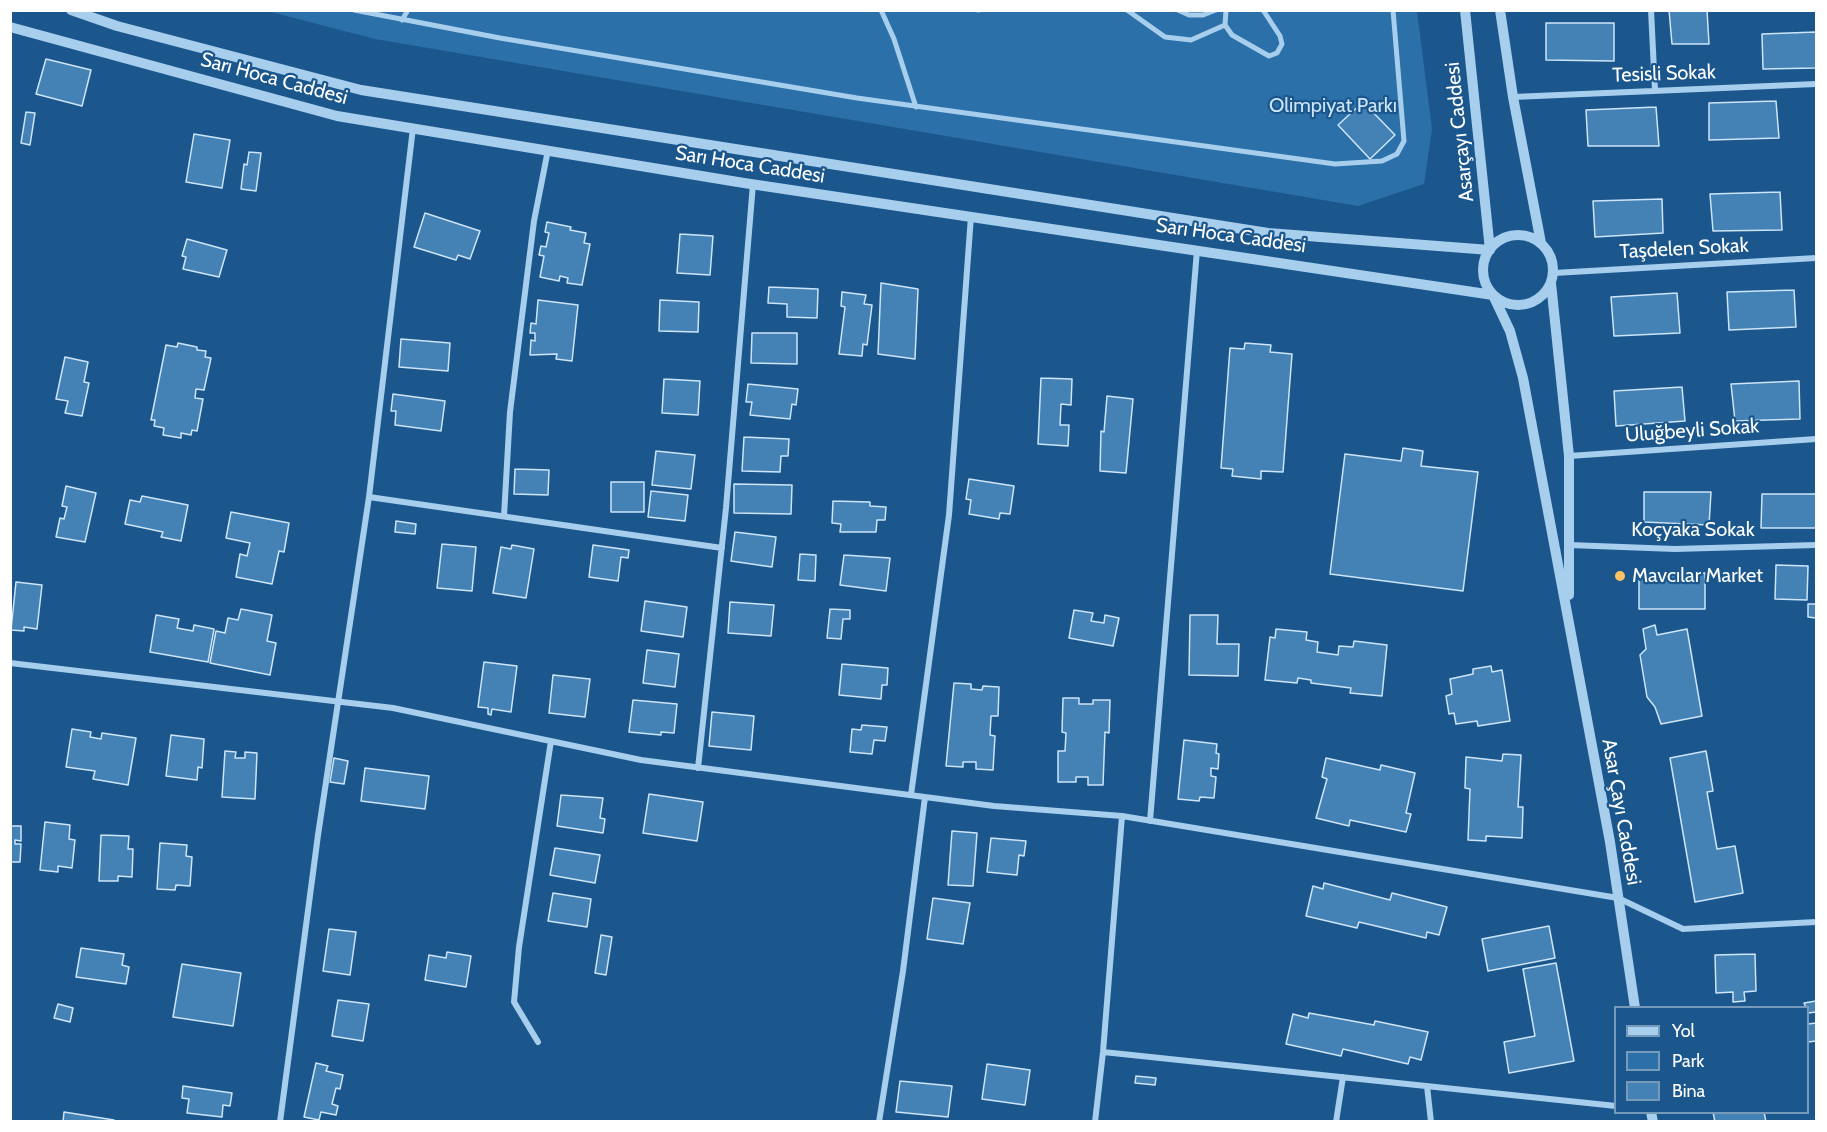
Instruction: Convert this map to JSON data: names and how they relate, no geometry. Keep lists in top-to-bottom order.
{
  "streets": {
    "street": [
      "Tesisli Sokak",
      "Sarı Hoca Caddesi",
      "Asarçayı Caddesi",
      "Taşdelen Sokak",
      "Uluğbeyli Sokak",
      "Koçyaka Sokak",
      "Asar Çayı Caddesi"
    ]
  },
  "crossings": [
    ["Sarı Hoca Caddesi", "Asarçayı Caddesi"],
    ["Sarı Hoca Caddesi", "Taşdelen Sokak"],
    ["Asarçayı Caddesi", "Taşdelen Sokak"]
  ],
  "parks": ["Olimpiyat Parkı"],
  "places": ["Mavcılar Market"],
  "legend": ["Yol", "Park", "Bina"]
}
